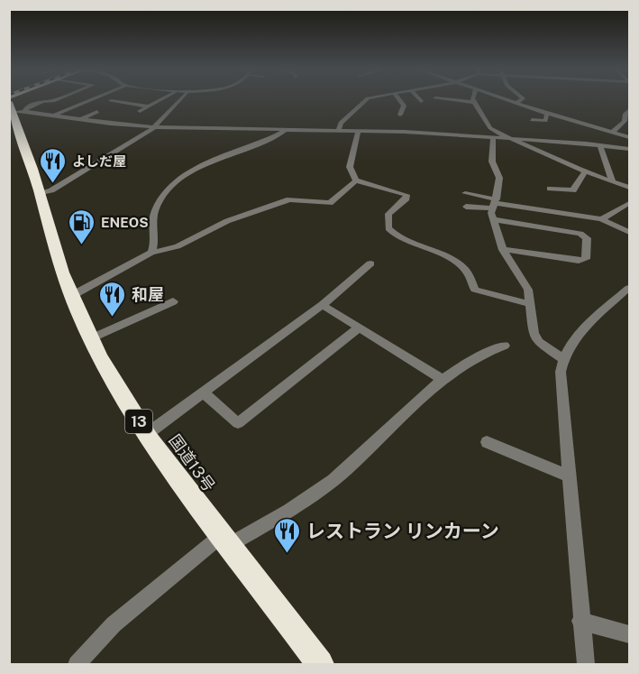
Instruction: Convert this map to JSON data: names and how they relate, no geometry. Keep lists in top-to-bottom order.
{
  "streets": {
    "highway": ["13", "国道13号"]
  },
  "places": {
    "restaurant": ["よしだ屋", "和屋", "レストラン リンカーン"],
    "fuel station": ["ENEOS"]
  }
}
